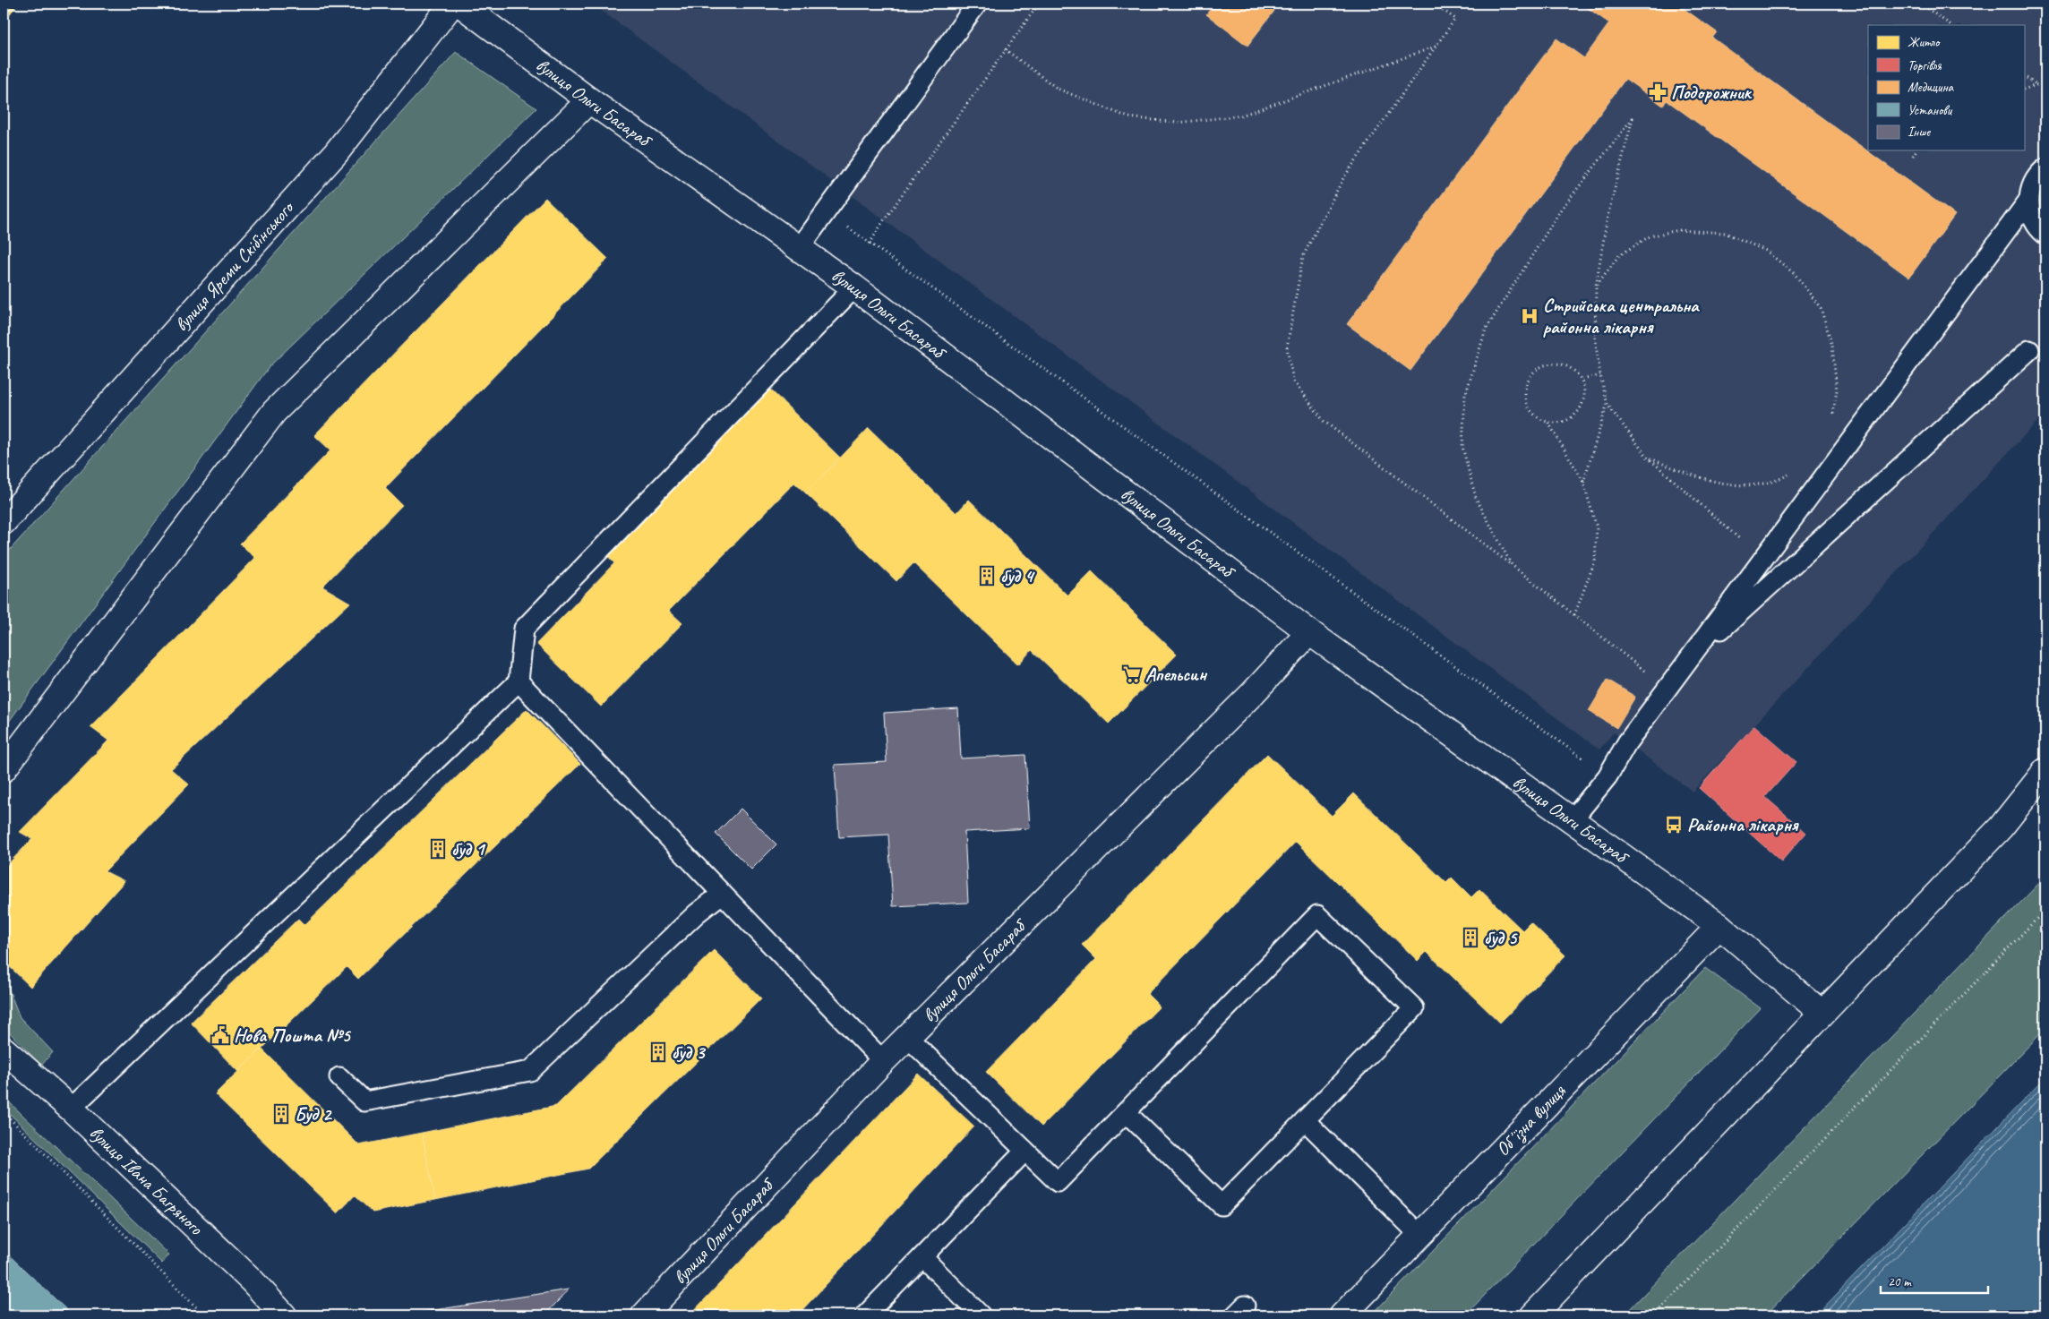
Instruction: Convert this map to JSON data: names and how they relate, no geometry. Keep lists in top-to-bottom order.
{
  "streets": {
    "main road": [
      "вулиця Ольги Басараб",
      "вулиця Яреми Скібінського",
      "Обʼїзна вулиця",
      "вулиця Івана Багряного"
    ]
  },
  "crossings": [
    ["вулиця Ольги Басараб", "Обʼїзна вулиця"]
  ],
  "places": {
    "pharmacy": ["Подорожник"],
    "hospital": ["Стрийська центральна районна лікарня"],
    "building": [
      "буд 4",
      "буд 1",
      "буд 5",
      "буд 3",
      "Буд 2"
    ],
    "supermarket": ["Апельсин"],
    "bus stop": ["Районна лікарня"],
    "public building": ["Нова Пошта №5"]
  },
  "legend": [
    "Житло",
    "Торгівля",
    "Медицина",
    "Установи",
    "Інше"
  ],
  "scale_bar": "20 m"
}
